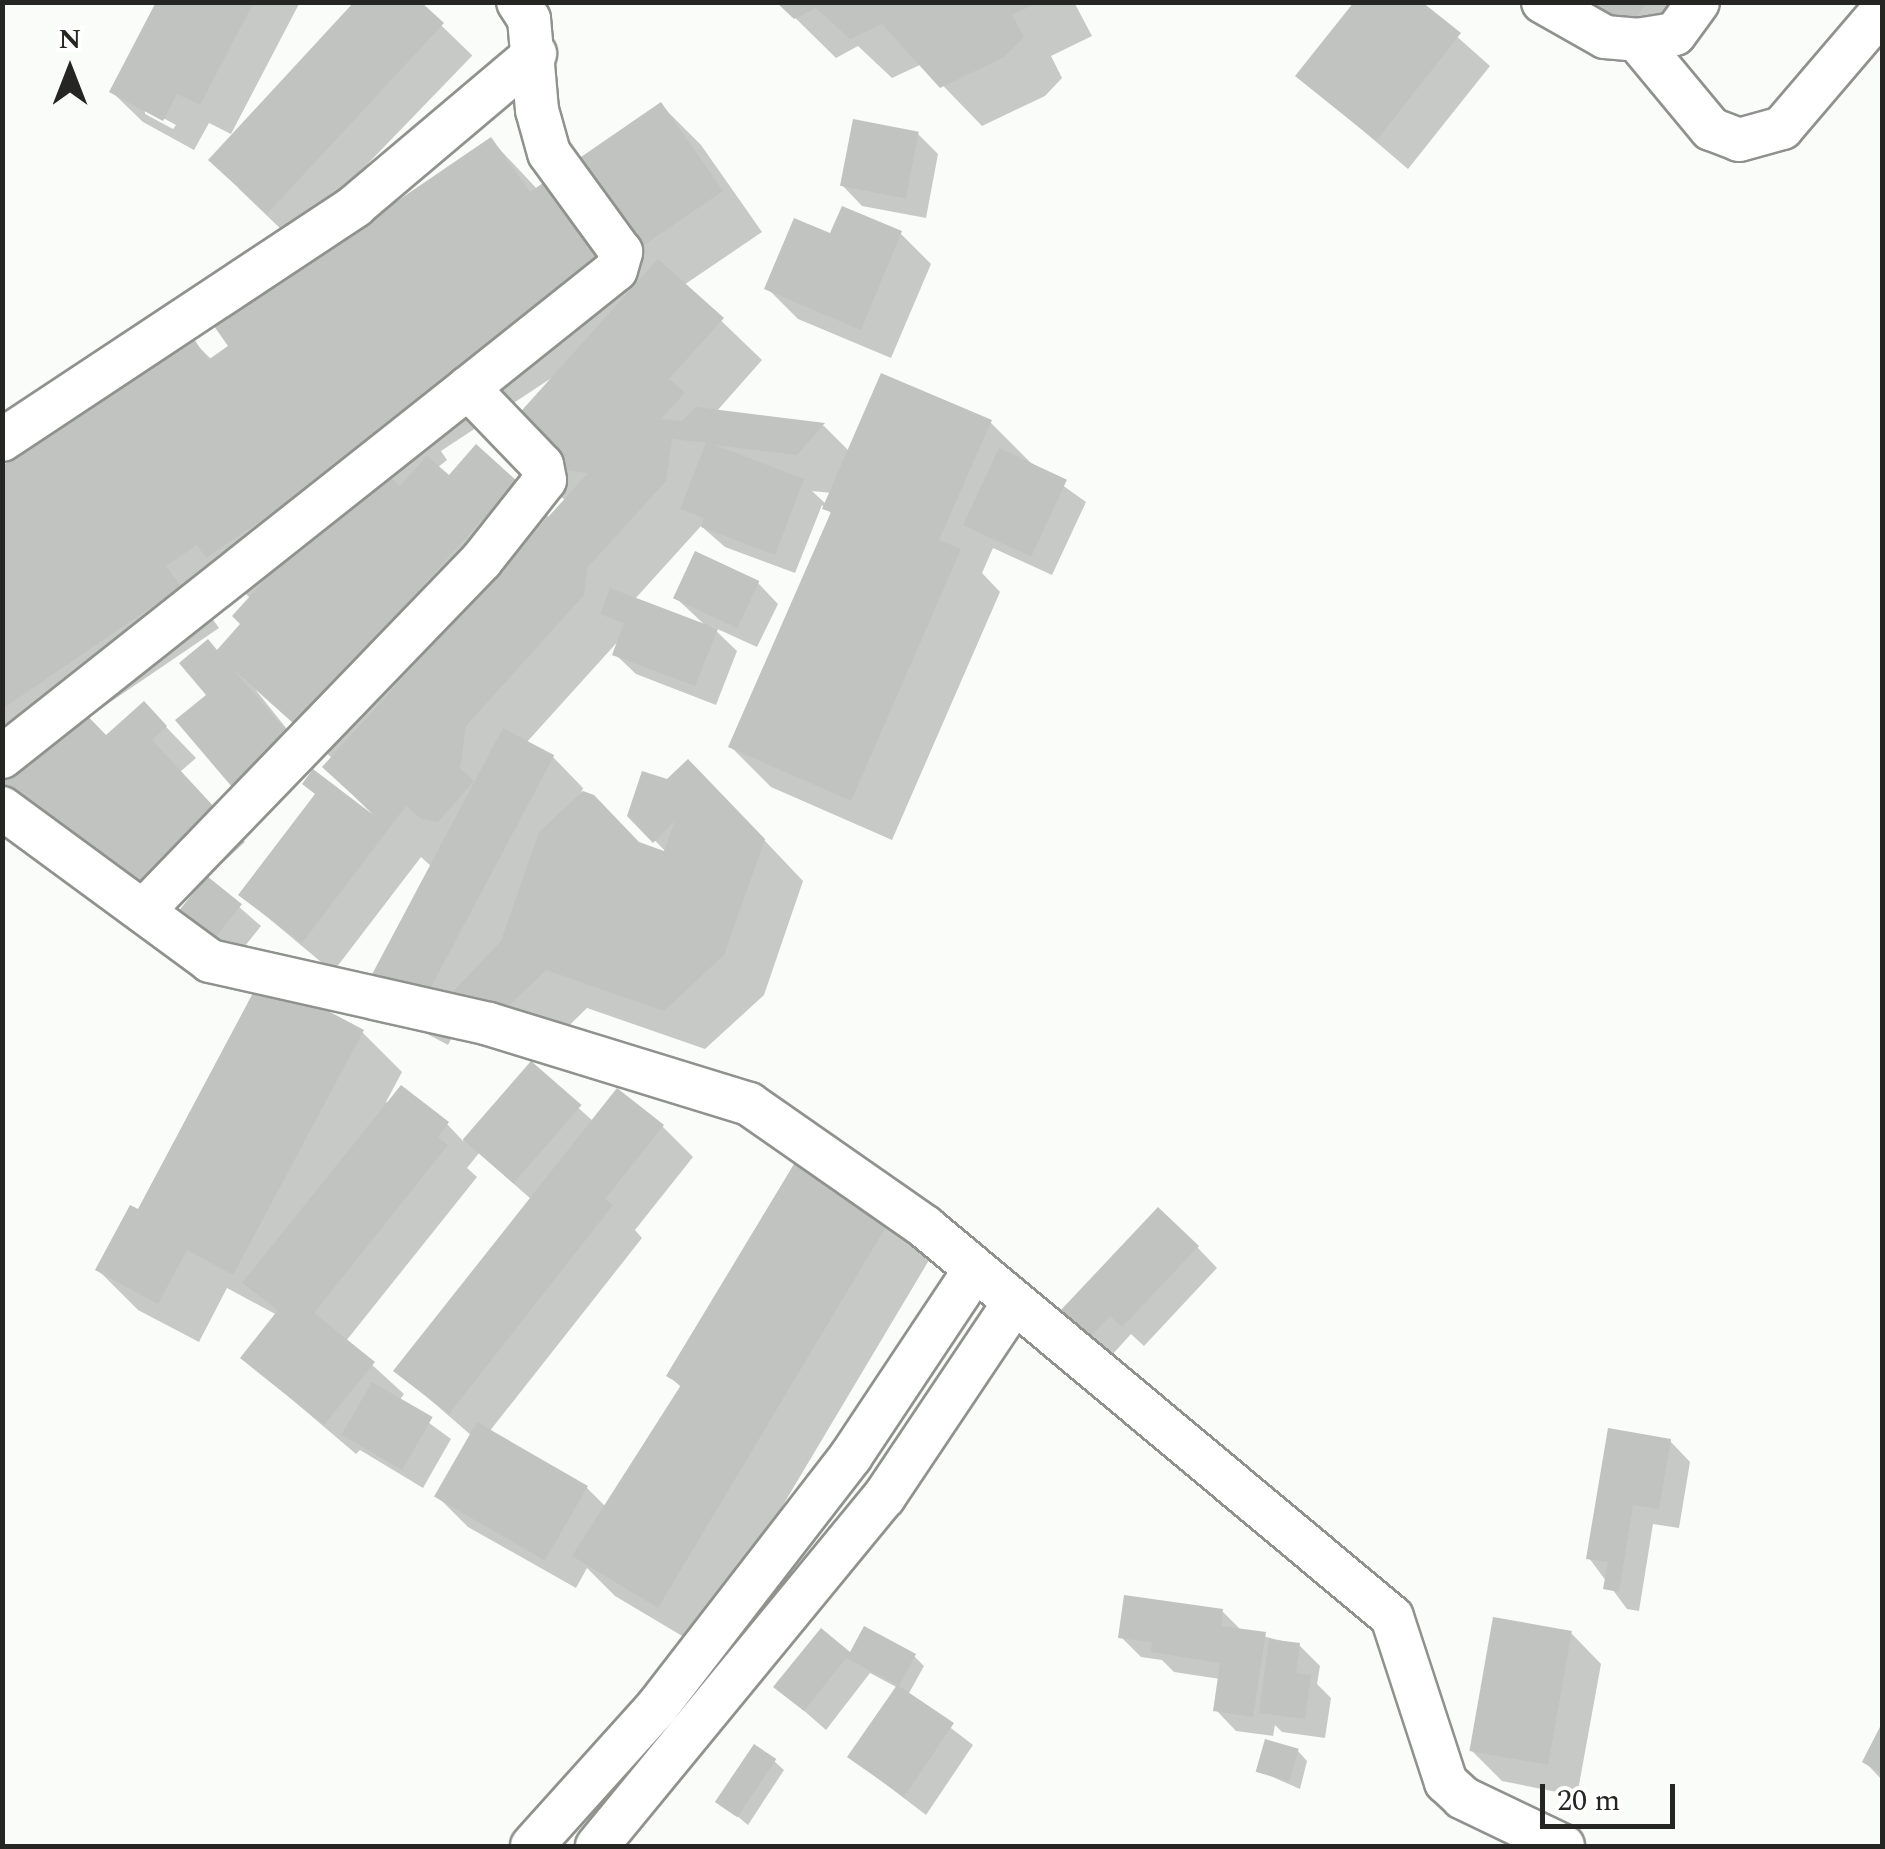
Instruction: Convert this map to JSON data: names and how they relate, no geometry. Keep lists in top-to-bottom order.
{
  "scale_bar": "20 m",
  "north": "top"
}
